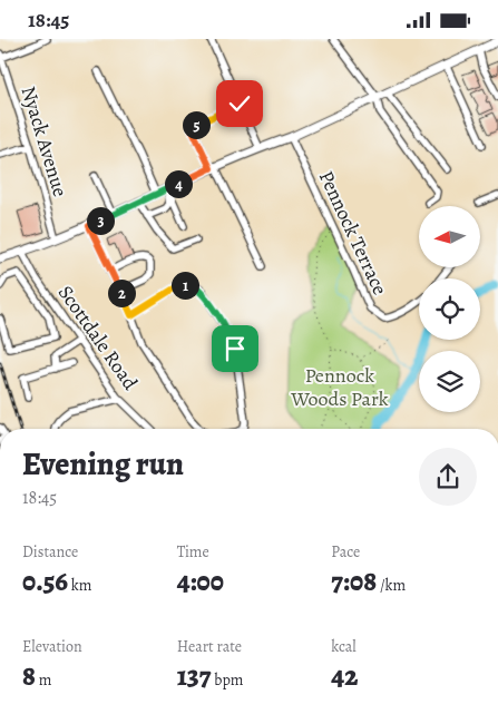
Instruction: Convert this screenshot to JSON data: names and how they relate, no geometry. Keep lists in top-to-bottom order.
{
  "streets": {
    "street": ["Nyack Avenue", "Pennock Terrace", "Scottdale Road"]
  },
  "parks": ["Pennock Woods Park"],
  "north": "left",
  "page": {
    "status": "18:45",
    "pins": [
      "5",
      "4",
      "3",
      "1",
      "2"
    ],
    "heading": ["Evening run", "18:45"],
    "stats": [
      ["Distance", "0.56 km"],
      ["Time", "4:00"],
      ["Pace", "7:08 /km"],
      ["Elevation", "8 m"],
      ["Heart rate", "137 bpm"],
      ["kcal", "42"]
    ]
  }
}
